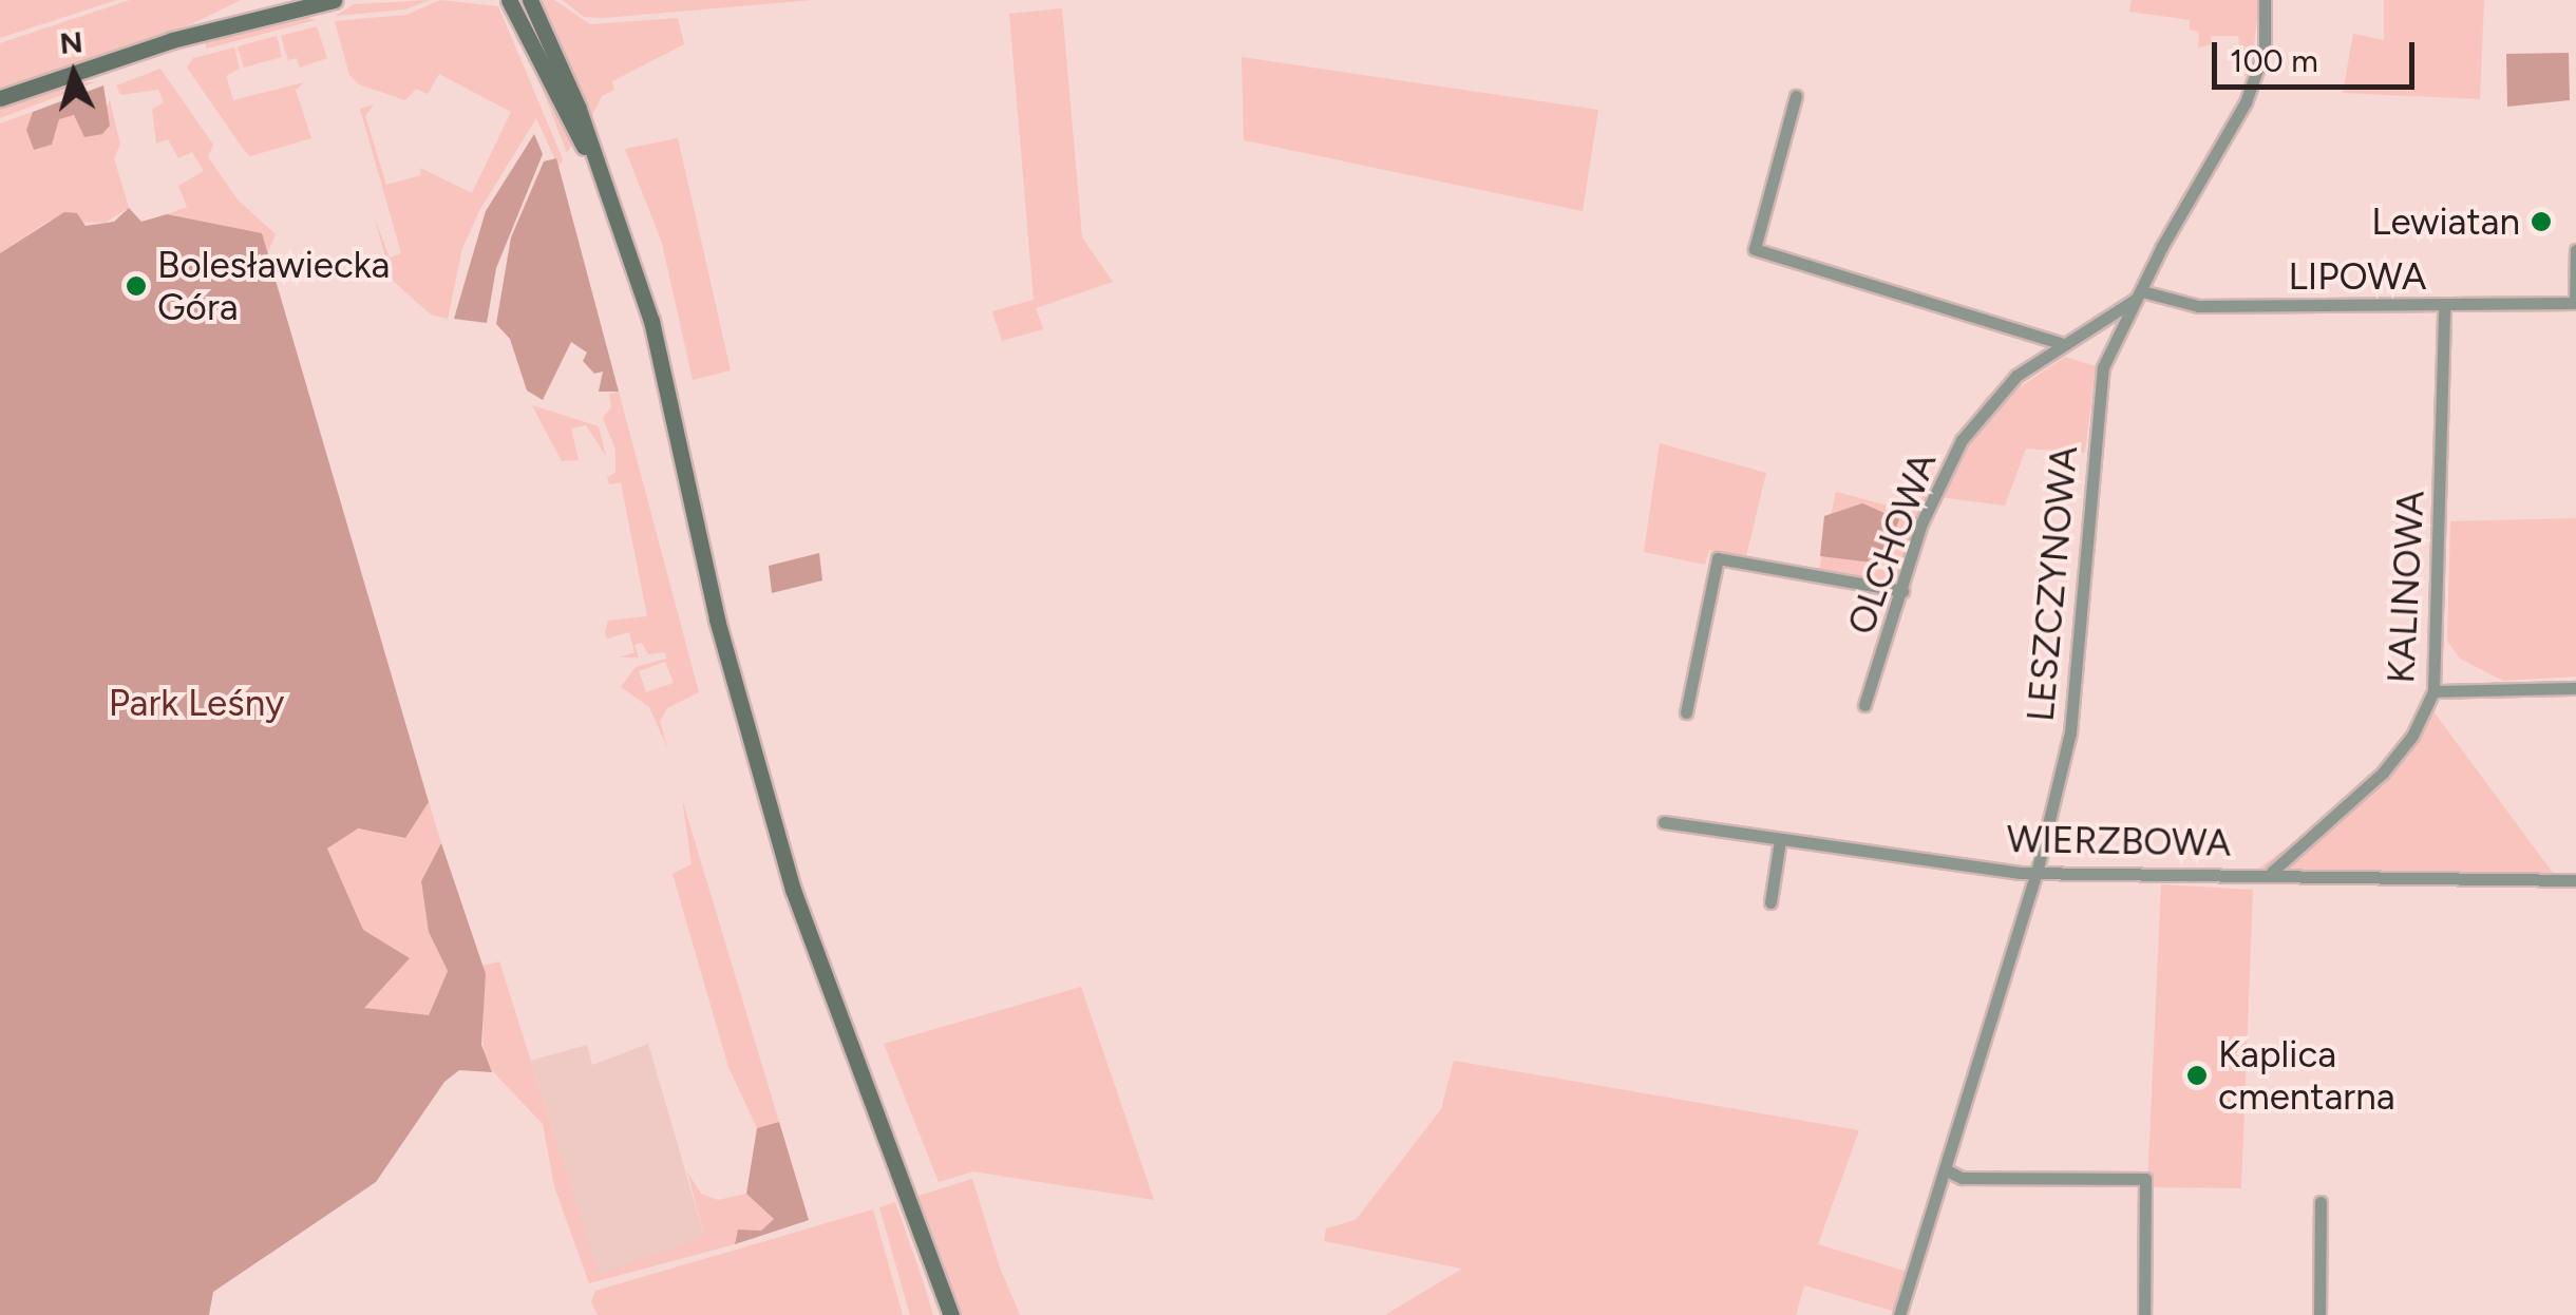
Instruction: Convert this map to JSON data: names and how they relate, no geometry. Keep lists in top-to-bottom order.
{
  "streets": {
    "street": [
      "LIPOWA",
      "OLCHOWA",
      "LESZCZYNOWA",
      "KALINOWA",
      "WIERZBOWA"
    ]
  },
  "crossings": [
    ["LIPOWA", "OLCHOWA"],
    ["LIPOWA", "LESZCZYNOWA"],
    ["LIPOWA", "KALINOWA"],
    ["OLCHOWA", "LESZCZYNOWA"],
    ["LESZCZYNOWA", "WIERZBOWA"],
    ["KALINOWA", "WIERZBOWA"]
  ],
  "parks": ["Park Leśny"],
  "places": ["Lewiatan", "Bolesławiecka Góra", "Kaplica cmentarna"],
  "scale_bar": "100 m",
  "north": "top"
}
